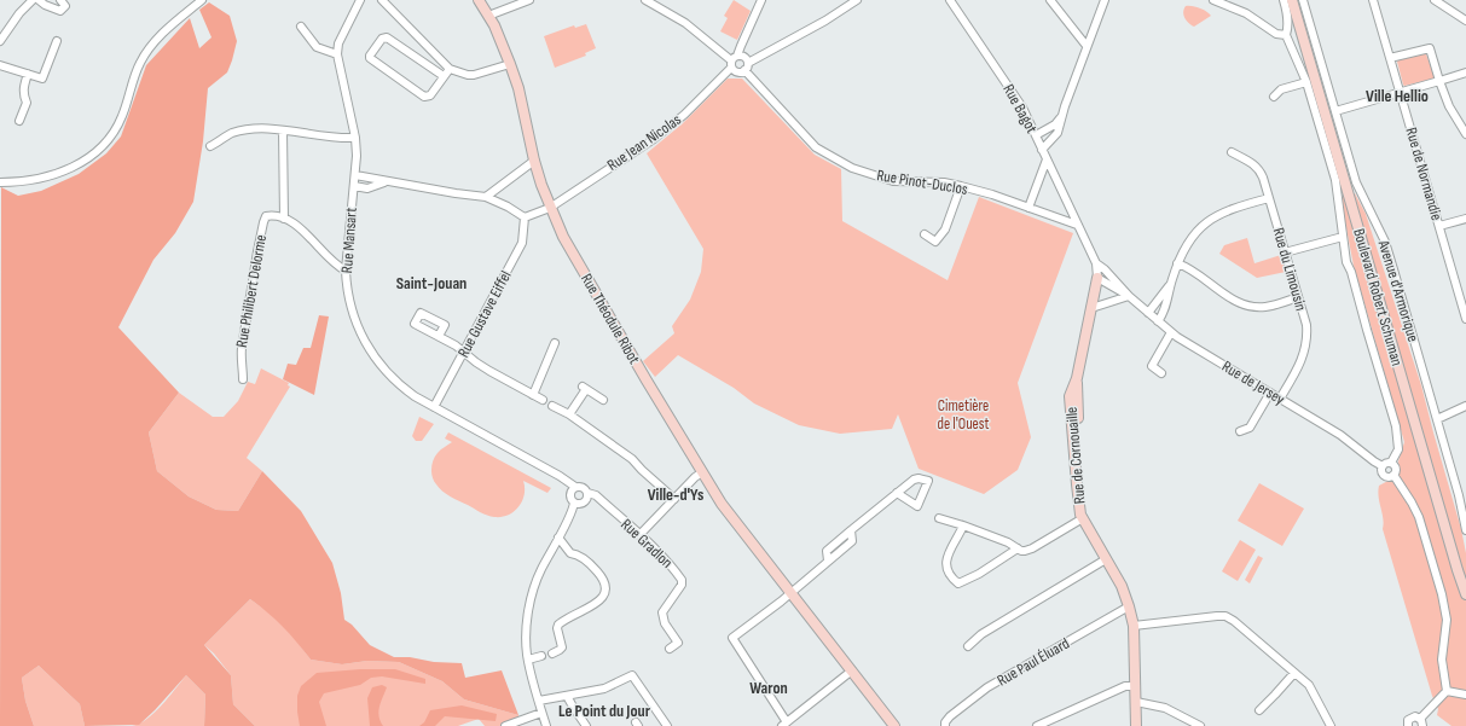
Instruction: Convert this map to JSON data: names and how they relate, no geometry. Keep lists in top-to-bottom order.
{
  "streets": {
    "main road": ["Boulevard Robert Schuman", "Rue Théodule Ribot", "Rue de Cornouaille"],
    "street": [
      "Rue Bagot",
      "Rue Jean Nicolas",
      "Rue de Normandie",
      "Rue Pinot-Duclos",
      "Rue Mansart",
      "Rue du Limousin",
      "Rue Philibert Delorme",
      "Avenue d'Armorique",
      "Rue Gustave Eiffel",
      "Rue de Jersey",
      "Rue Gradlon",
      "Rue Paul Éluard"
    ]
  },
  "crossings": [
    ["Rue Bagot", "Rue Pinot-Duclos"],
    ["Rue Bagot", "Rue de Jersey"],
    ["Rue Jean Nicolas", "Rue Pinot-Duclos"],
    ["Rue Jean Nicolas", "Rue Gustave Eiffel"],
    ["Rue Jean Nicolas", "Rue Théodule Ribot"],
    ["Rue Pinot-Duclos", "Rue de Jersey"],
    ["Rue Mansart", "Rue Philibert Delorme"],
    ["Rue Mansart", "Rue Gustave Eiffel"],
    ["Rue Mansart", "Rue Gradlon"],
    ["Rue du Limousin", "Rue de Jersey"],
    ["Rue de Jersey", "Rue de Cornouaille"],
    ["Rue de Cornouaille", "Rue Paul Éluard"]
  ],
  "districts": [
    "Ville Hellio",
    "Saint-Jouan",
    "Ville-d'Ys",
    "Waron",
    "Le Point du Jour"
  ],
  "parks": ["Cimetière de l'Ouest"]
}
